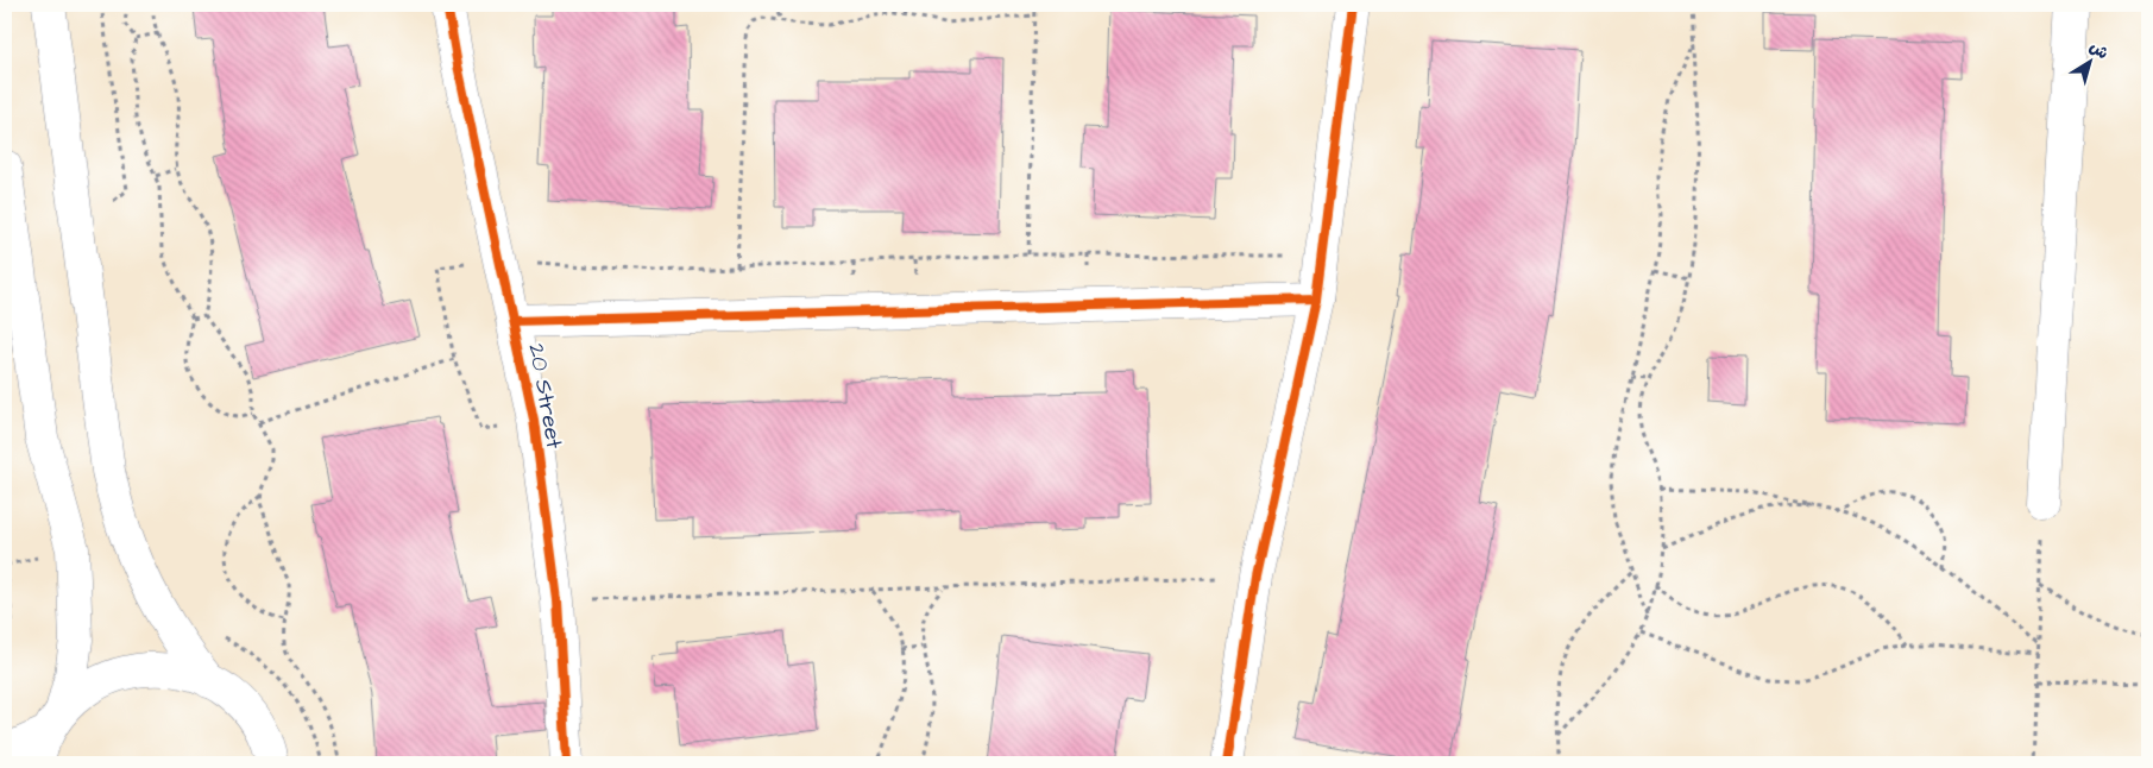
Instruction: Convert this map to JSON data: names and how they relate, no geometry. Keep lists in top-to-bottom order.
{
  "streets": {
    "street": ["20 Street"]
  },
  "north": "top right"
}
